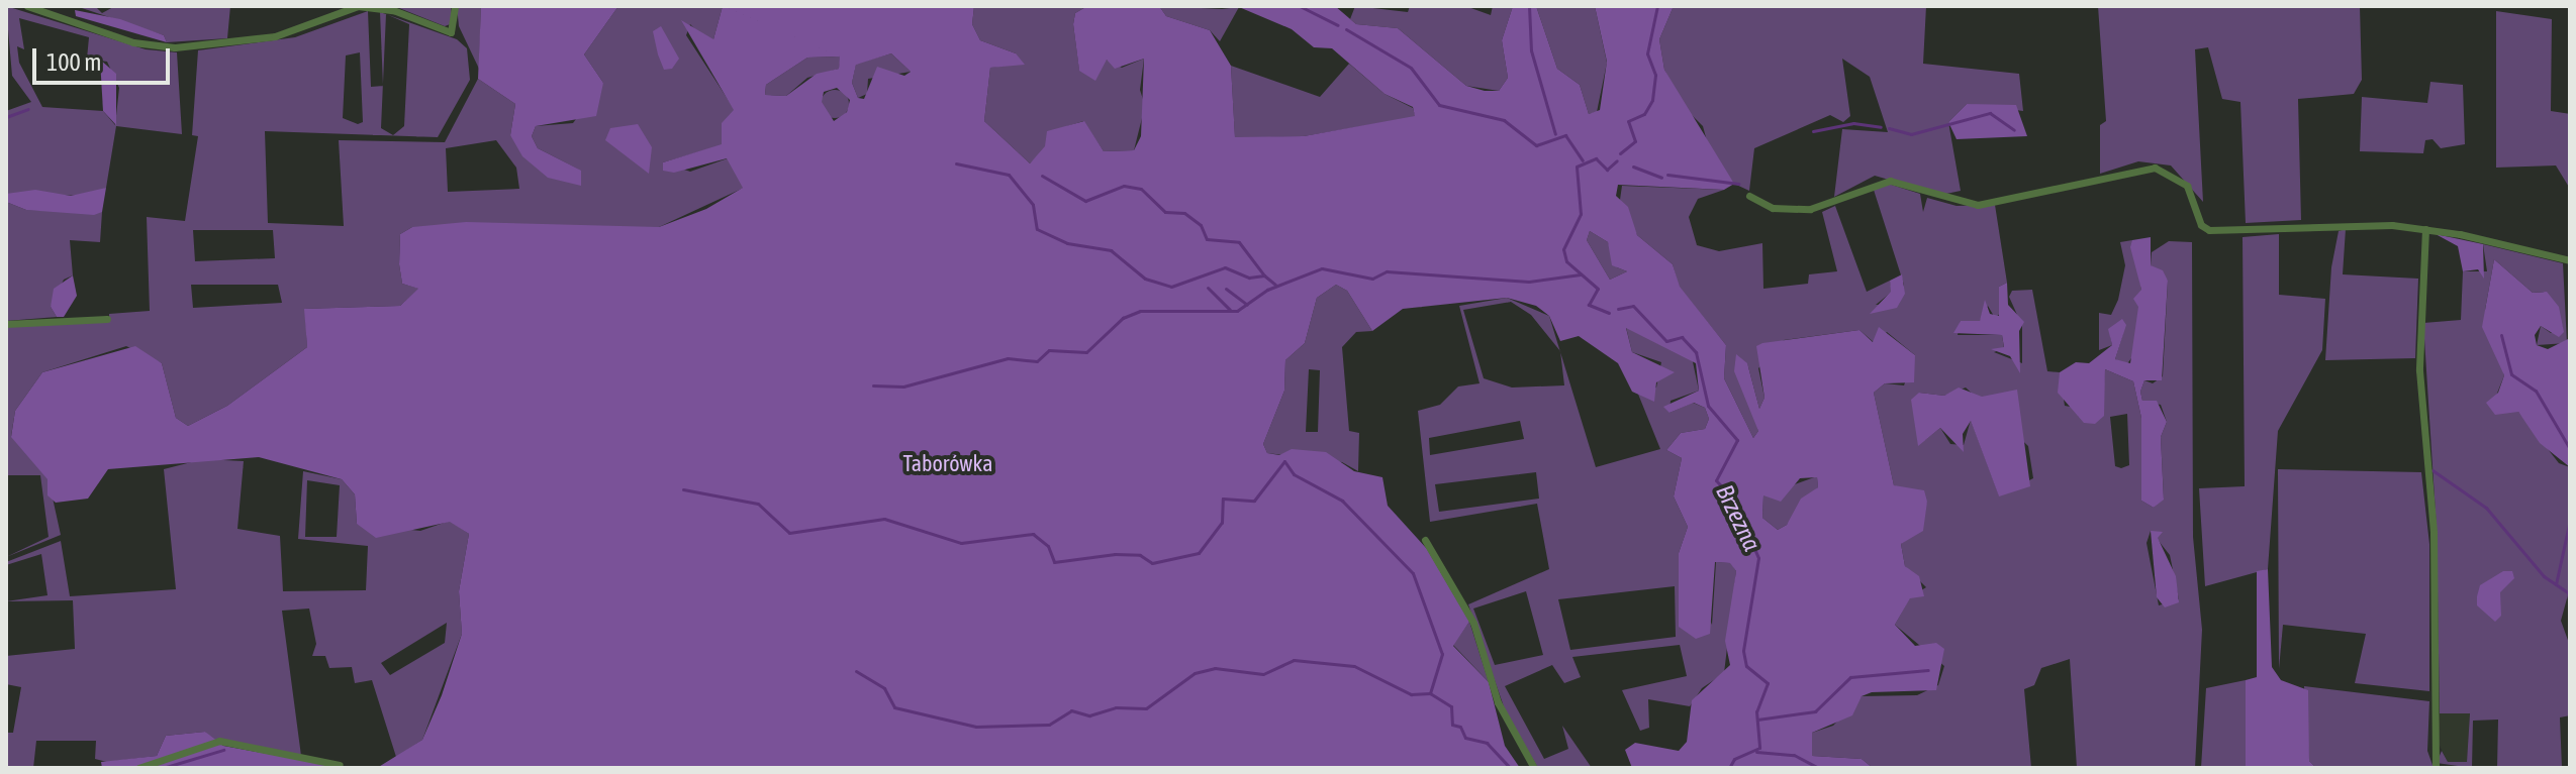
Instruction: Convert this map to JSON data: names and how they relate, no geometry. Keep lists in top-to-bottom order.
{
  "water": ["Brzezna"],
  "parks": ["Taborówka"],
  "scale_bar": "100 m"
}
